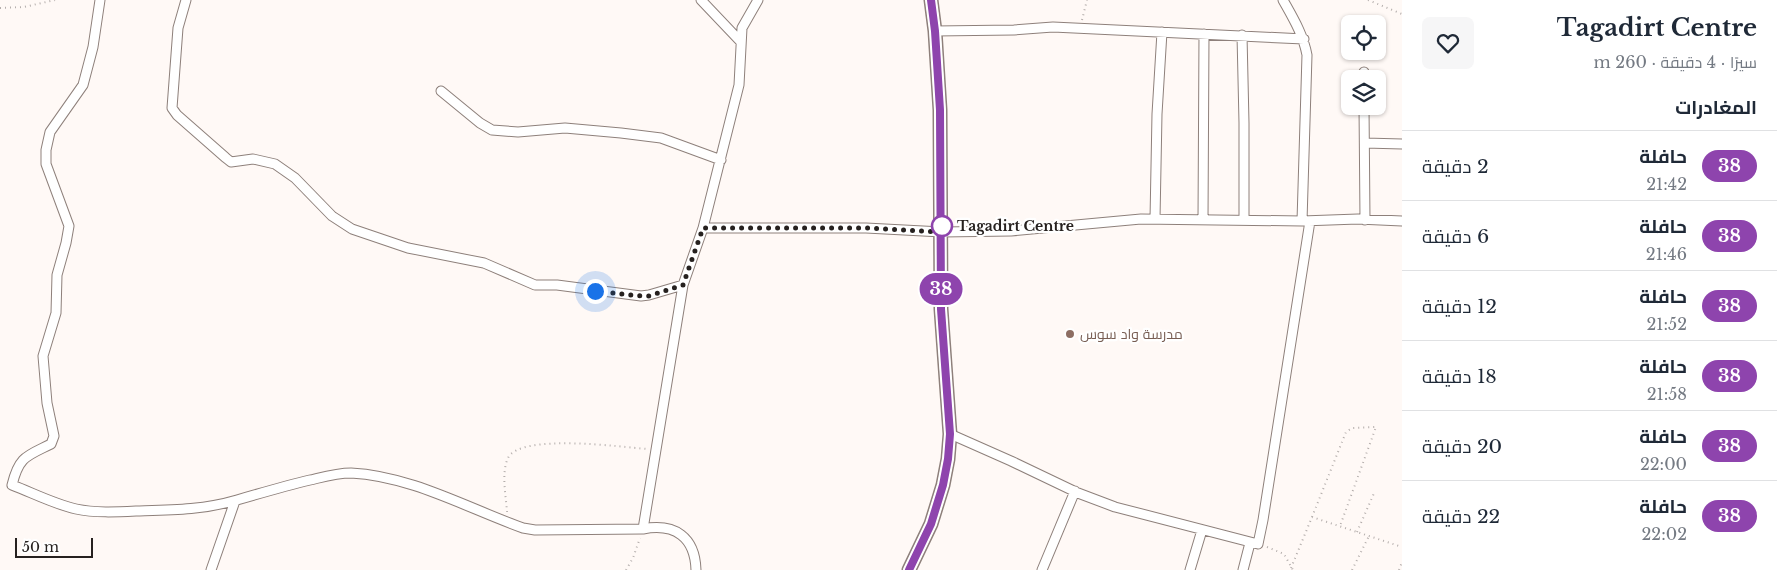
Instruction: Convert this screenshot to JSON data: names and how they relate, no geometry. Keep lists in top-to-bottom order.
{
  "places": ["Tagadirt Centre", "مدرسة واد سوس"],
  "lines": ["bus line 38"],
  "scale_bar": "50 m",
  "page": {
    "heading": [
      ["Tagadirt Centre", "سيرًا · 4 دقيقة · 260 m"],
      "المغادرات"
    ],
    "on_map": "38",
    "list": [
      {
        "mark": "38",
        "name": "حافلة",
        "note": "21:42",
        "value": "2 دقيقة"
      },
      {
        "mark": "38",
        "name": "حافلة",
        "note": "21:46",
        "value": "6 دقيقة"
      },
      {
        "mark": "38",
        "name": "حافلة",
        "note": "21:52",
        "value": "12 دقيقة"
      },
      {
        "mark": "38",
        "name": "حافلة",
        "note": "21:58",
        "value": "18 دقيقة"
      },
      {
        "mark": "38",
        "name": "حافلة",
        "note": "22:00",
        "value": "20 دقيقة"
      },
      {
        "mark": "38",
        "name": "حافلة",
        "note": "22:02",
        "value": "22 دقيقة"
      }
    ],
    "scale": "50 m"
  }
}
